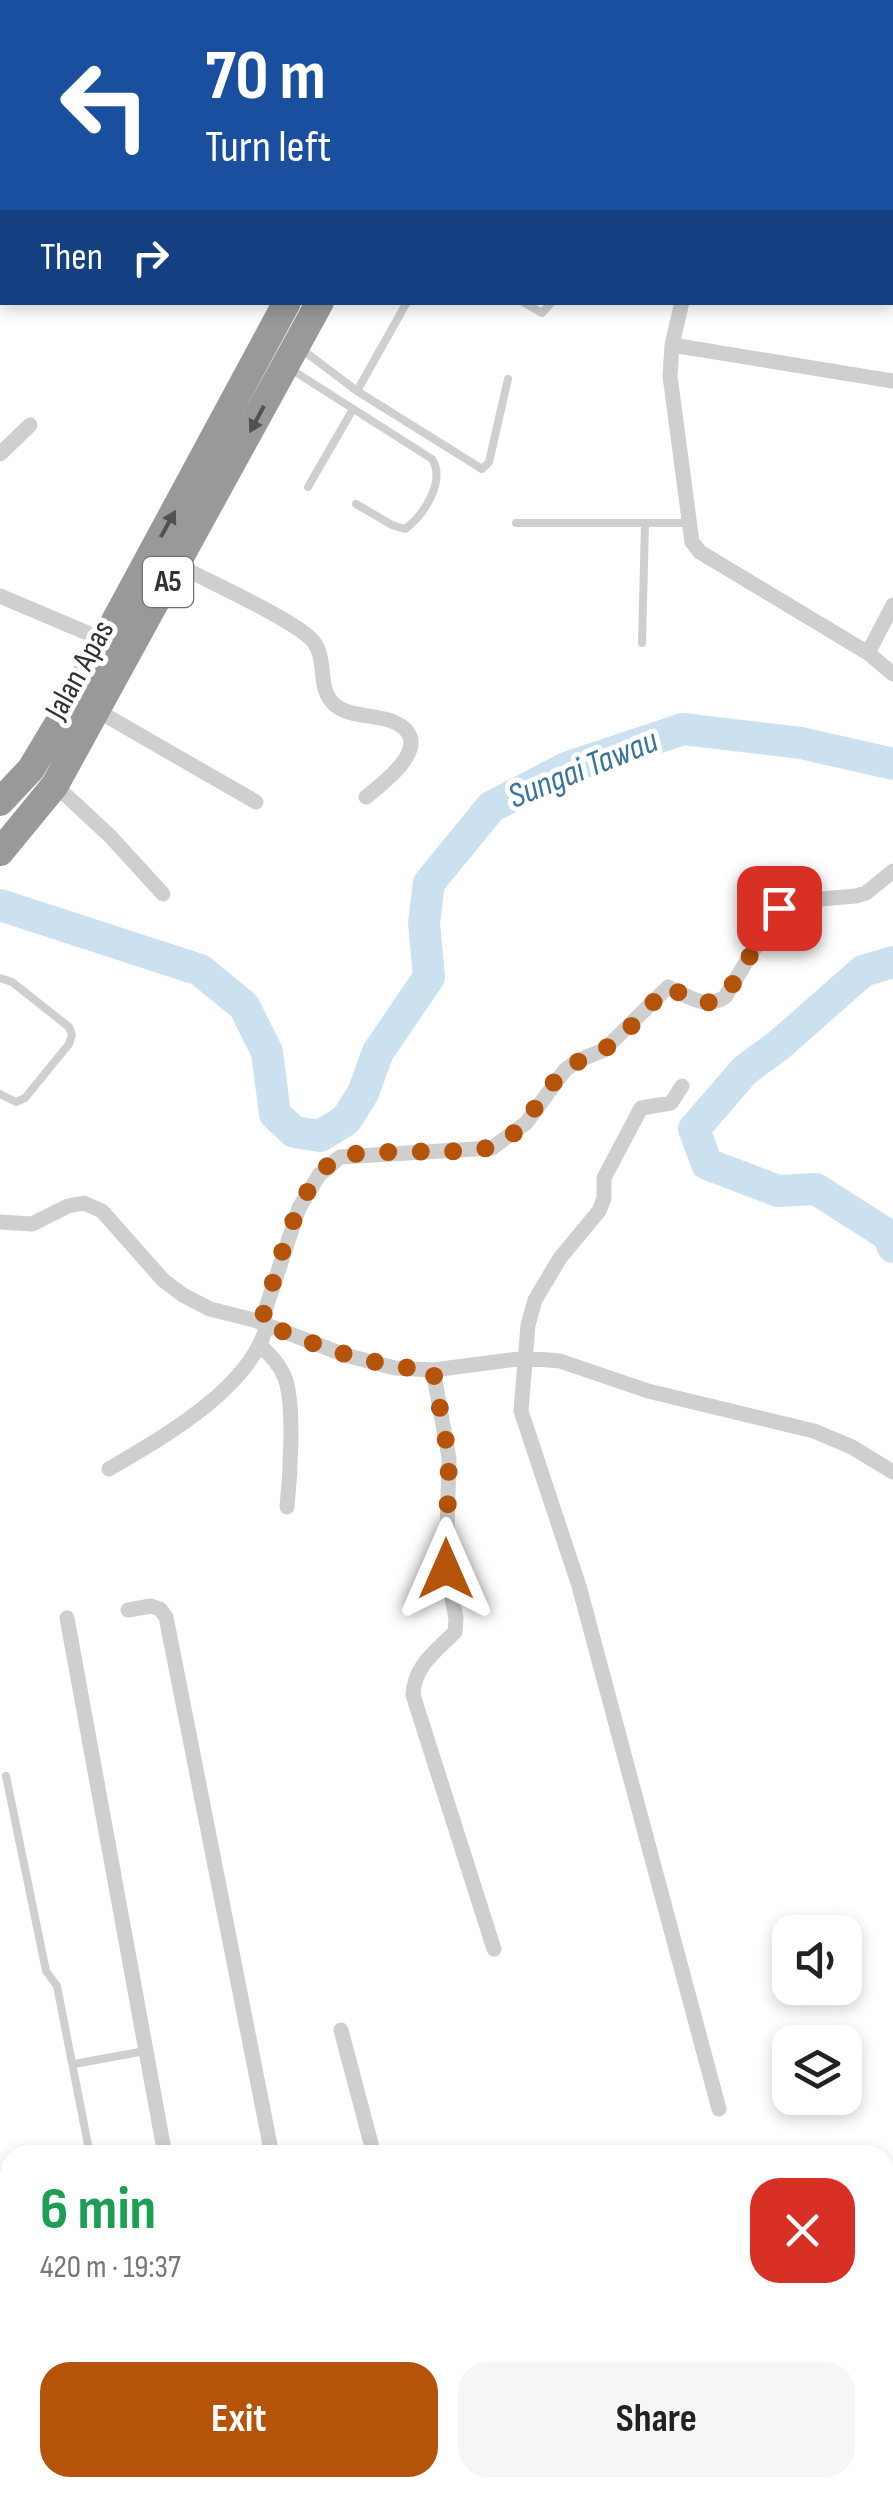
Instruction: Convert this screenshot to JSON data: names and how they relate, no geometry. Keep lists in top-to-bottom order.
{
  "streets": {
    "highway": ["A5", "Jalan Apas"]
  },
  "water": ["Sungai Tawau"],
  "page": {
    "turn": ["70 m", "Turn left"],
    "then": "Then",
    "heading": ["6 min", "420 m · 19:37"],
    "buttons": ["Exit", "Share"]
  }
}
